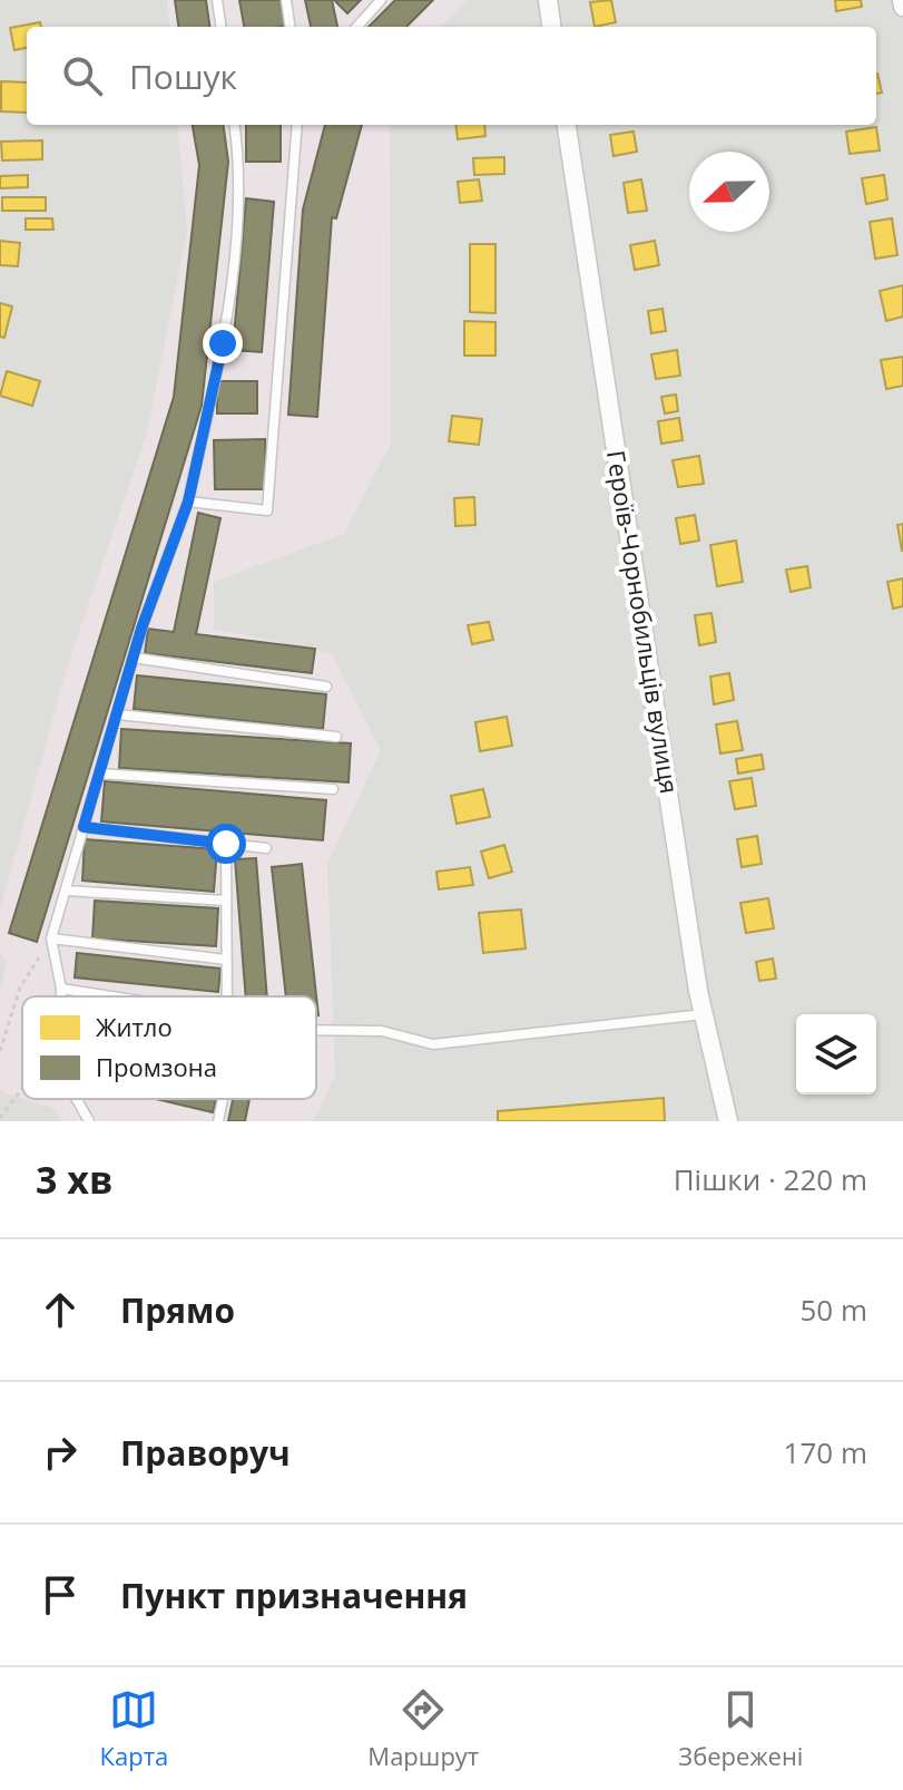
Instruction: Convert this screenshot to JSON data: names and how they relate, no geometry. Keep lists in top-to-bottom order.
{
  "streets": {
    "street": ["Героїв-Чорнобильців вулиця"]
  },
  "legend": ["Житло", "Промзона"],
  "north": "left",
  "page": {
    "search": "Пошук",
    "heading": ["3 хв", "Пішки · 220 m"],
    "list": [
      ["Прямо", "50 m"],
      ["Праворуч", "170 m"],
      "Пункт призначення"
    ],
    "nav": ["Карта", "Маршрут", "Збережені"]
  }
}
